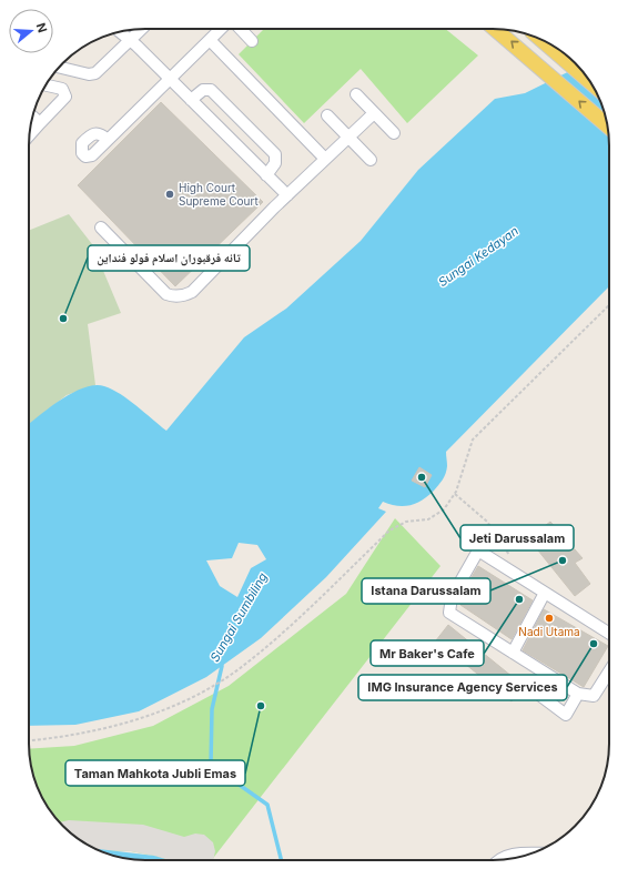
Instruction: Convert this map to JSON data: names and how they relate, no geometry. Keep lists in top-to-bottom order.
{
  "water": ["Sungai Kedayan", "Sungai Sumbiling"],
  "places": [
    "High Court Supreme Court",
    "تانه فرقبوران اسلام فولو فنداين",
    "Jeti Darussalam",
    "Istana Darussalam",
    "Mr Baker's Cafe",
    "Nadi Utama",
    "IMG Insurance Agency Services",
    "Taman Mahkota Jubli Emas"
  ],
  "north": "right"
}
